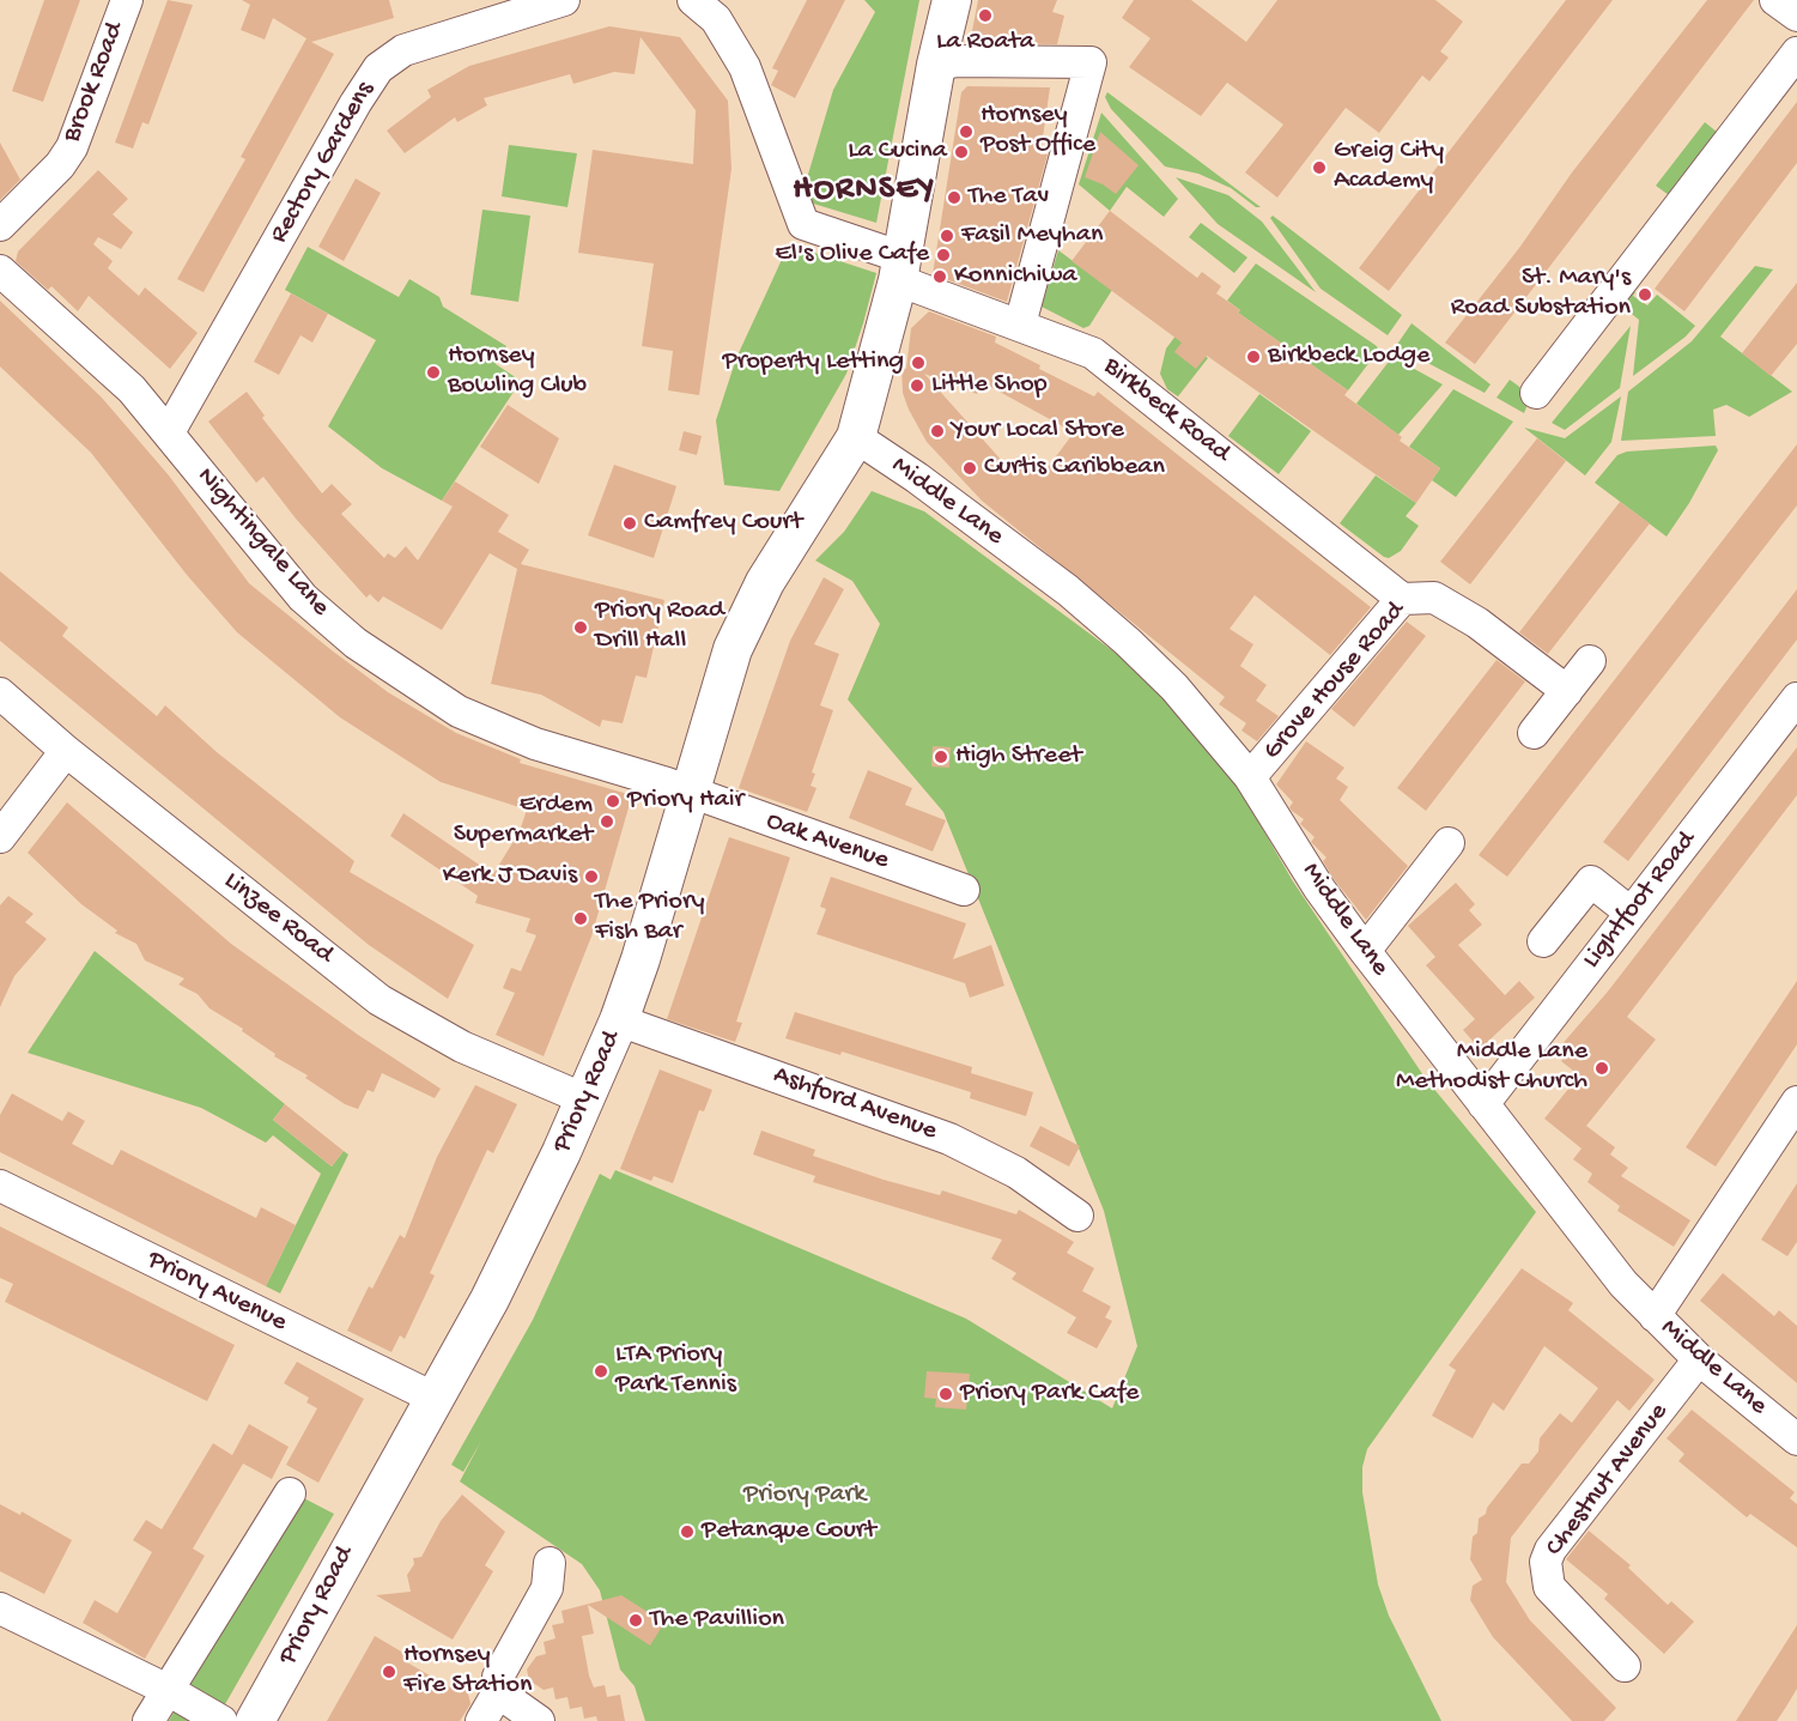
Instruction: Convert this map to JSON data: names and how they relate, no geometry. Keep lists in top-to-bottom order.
{
  "streets": {
    "main road": ["Priory Road"],
    "street": [
      "Brook Road",
      "Rectory Gardens",
      "Birkbeck Road",
      "Middle Lane",
      "Nightingale Lane",
      "Grove House Road",
      "Oak Avenue",
      "Lightfoot Road",
      "Linzee Road",
      "Ashford Avenue",
      "Priory Avenue",
      "Chestnut Avenue"
    ]
  },
  "crossings": [
    ["Rectory Gardens", "Nightingale Lane"],
    ["Birkbeck Road", "Grove House Road"],
    ["Middle Lane", "Grove House Road"],
    ["Middle Lane", "Lightfoot Road"],
    ["Middle Lane", "Priory Road"],
    ["Middle Lane", "Chestnut Avenue"],
    ["Nightingale Lane", "Oak Avenue"],
    ["Nightingale Lane", "Priory Road"],
    ["Oak Avenue", "Priory Road"],
    ["Linzee Road", "Priory Road"],
    ["Priory Road", "Ashford Avenue"],
    ["Priory Road", "Priory Avenue"]
  ],
  "districts": ["HORNSEY"],
  "parks": ["Priory Park"],
  "places": [
    "La Roata",
    "Hornsey Post Office",
    "La Cucina",
    "Greig City Academy",
    "The Tav",
    "Fasil Meyhan",
    "El's Olive Cafe",
    "Konnichiwa",
    "St. Mary's Road Substation",
    "Birkbeck Lodge",
    "Property Letting",
    "Hornsey Bowling Club",
    "Little Shop",
    "Your Local Store",
    "Curtis Caribbean",
    "Camfrey Court",
    "Priory Road Drill Hall",
    "High Street",
    "Priory Hair",
    "Erdem Supermarket",
    "Kerk J Davis",
    "The Priory Fish Bar",
    "Middle Lane Methodist Church",
    "LTA Priory Park Tennis",
    "Priory Park Cafe",
    "Petanque Court",
    "The Pavillion",
    "Hornsey Fire Station"
  ]
}
